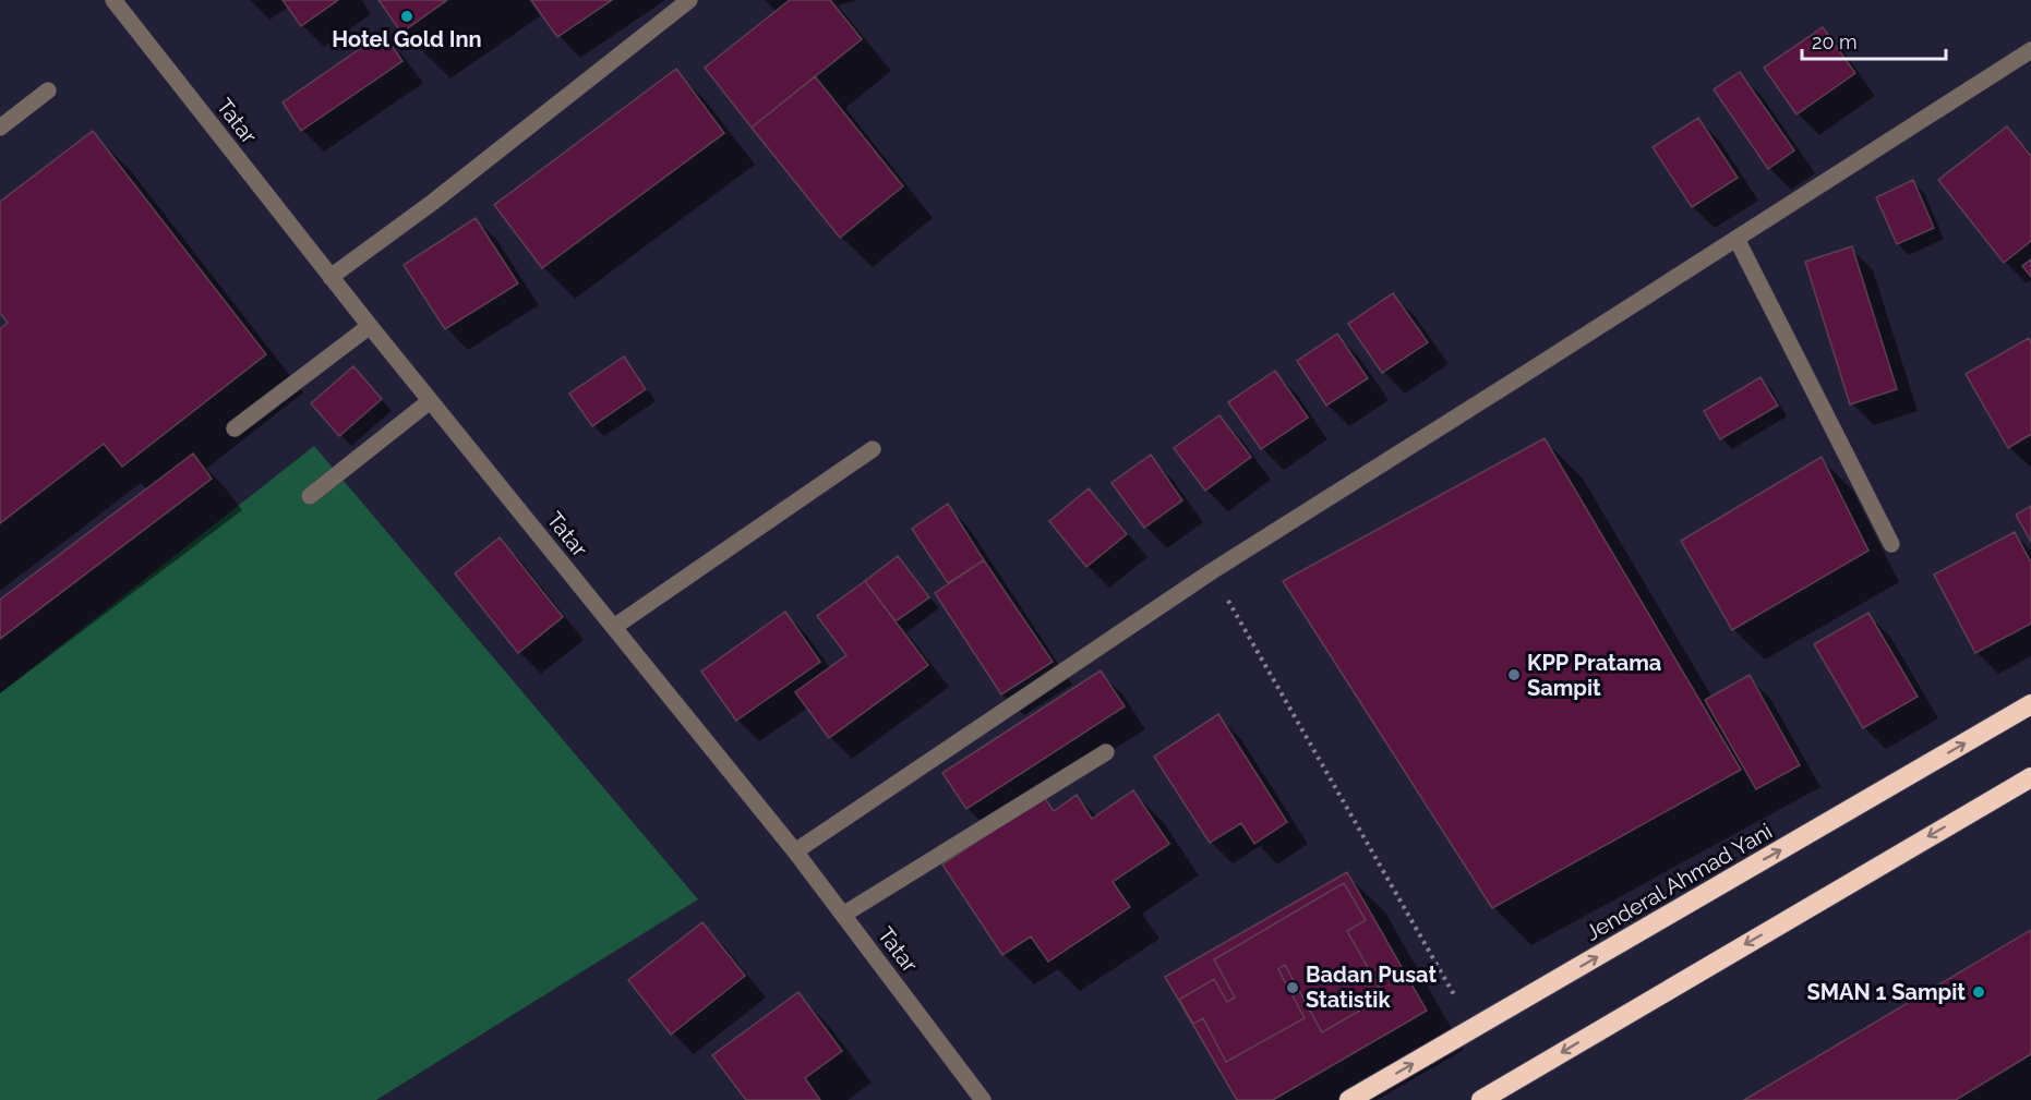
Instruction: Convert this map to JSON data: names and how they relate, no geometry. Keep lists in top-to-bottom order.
{
  "streets": {
    "highway": ["Jenderal Ahmad Yani"],
    "street": ["Tatar"]
  },
  "places": [
    "Hotel Gold Inn",
    "KPP Pratama Sampit",
    "Badan Pusat Statistik",
    "SMAN 1 Sampit"
  ],
  "scale_bar": "20 m"
}
